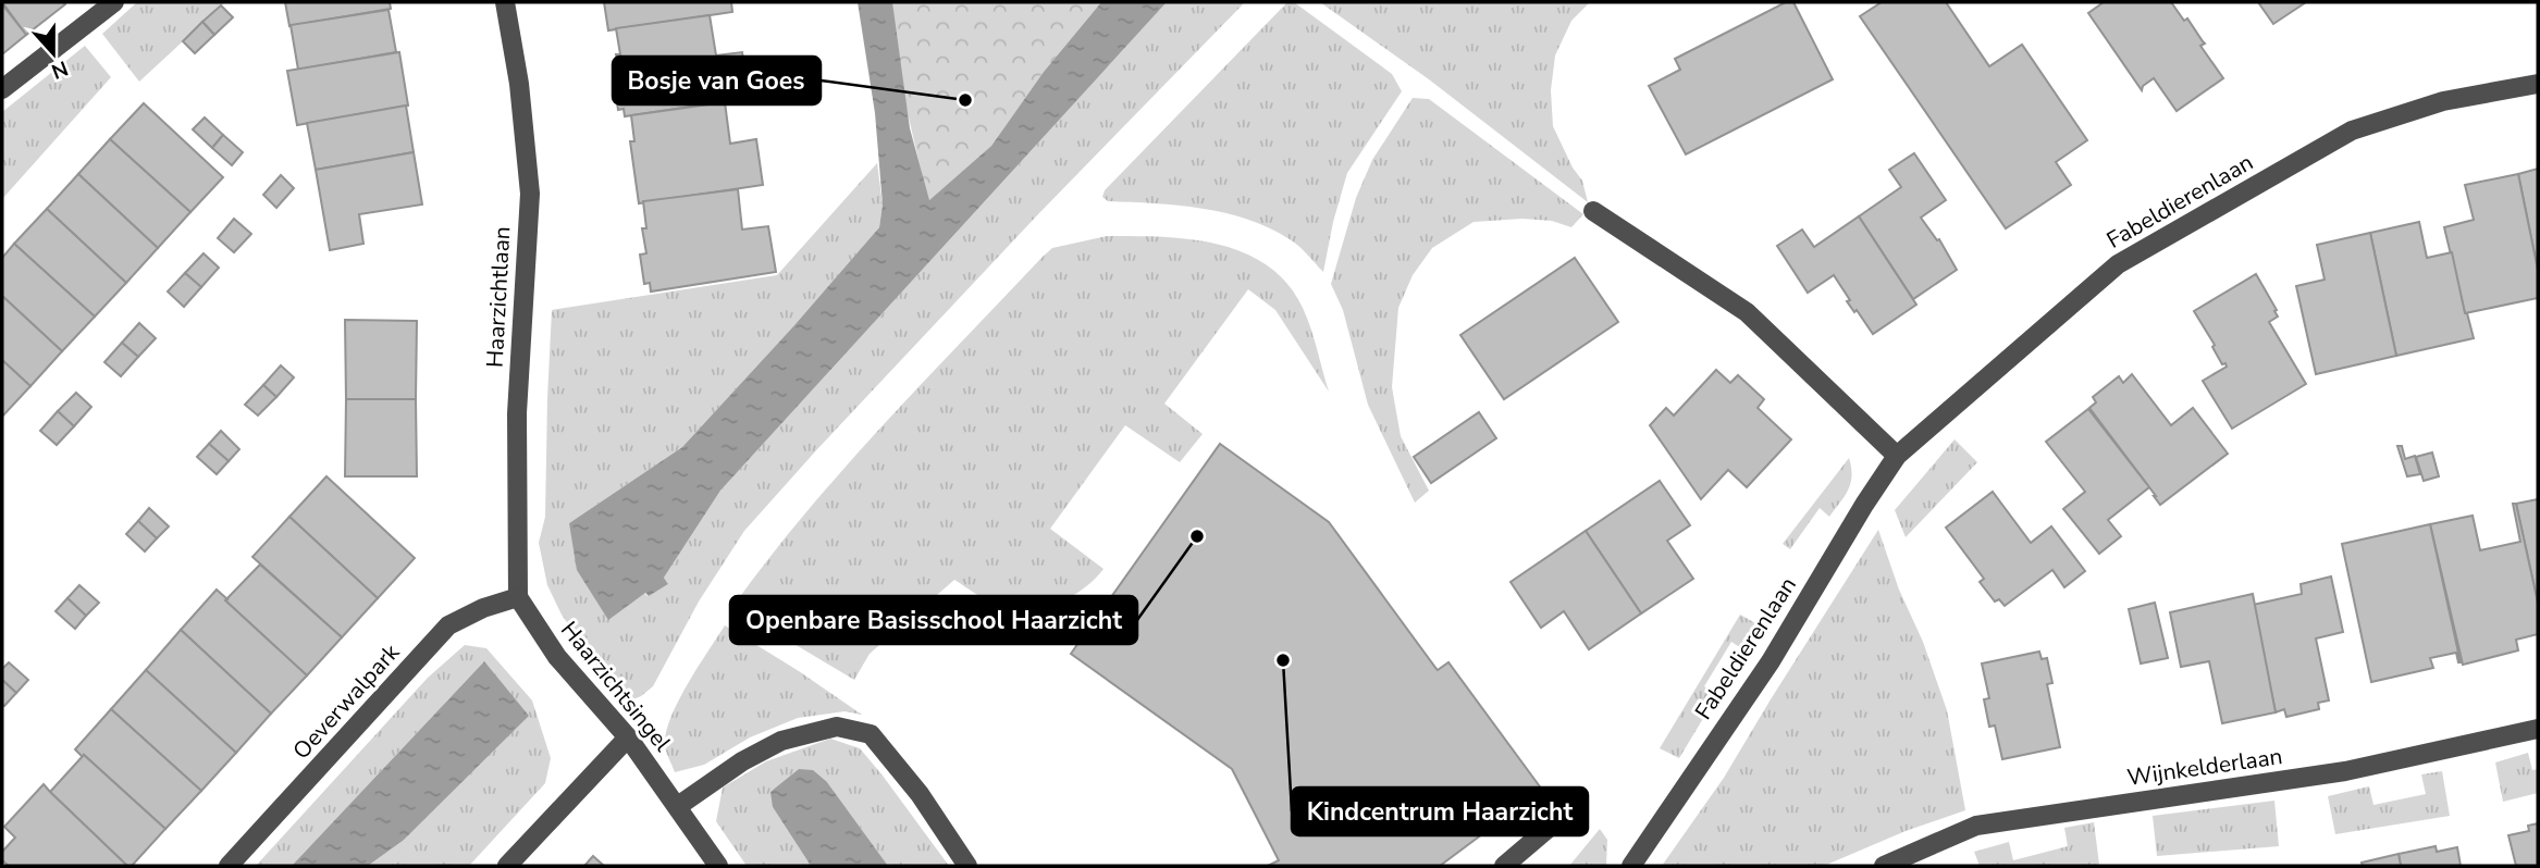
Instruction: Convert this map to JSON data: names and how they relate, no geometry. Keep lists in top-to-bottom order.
{
  "streets": {
    "street": [
      "Fabeldierenlaan",
      "Haarzichtlaan",
      "Haarzichtsingel",
      "Oeverwalpark",
      "Wijnkelderlaan"
    ]
  },
  "crossings": [
    ["Haarzichtlaan", "Haarzichtsingel"],
    ["Haarzichtlaan", "Oeverwalpark"],
    ["Haarzichtsingel", "Oeverwalpark"]
  ],
  "places": ["Bosje van Goes", "Openbare Basisschool Haarzicht", "Kindcentrum Haarzicht"],
  "north": "bottom"
}
